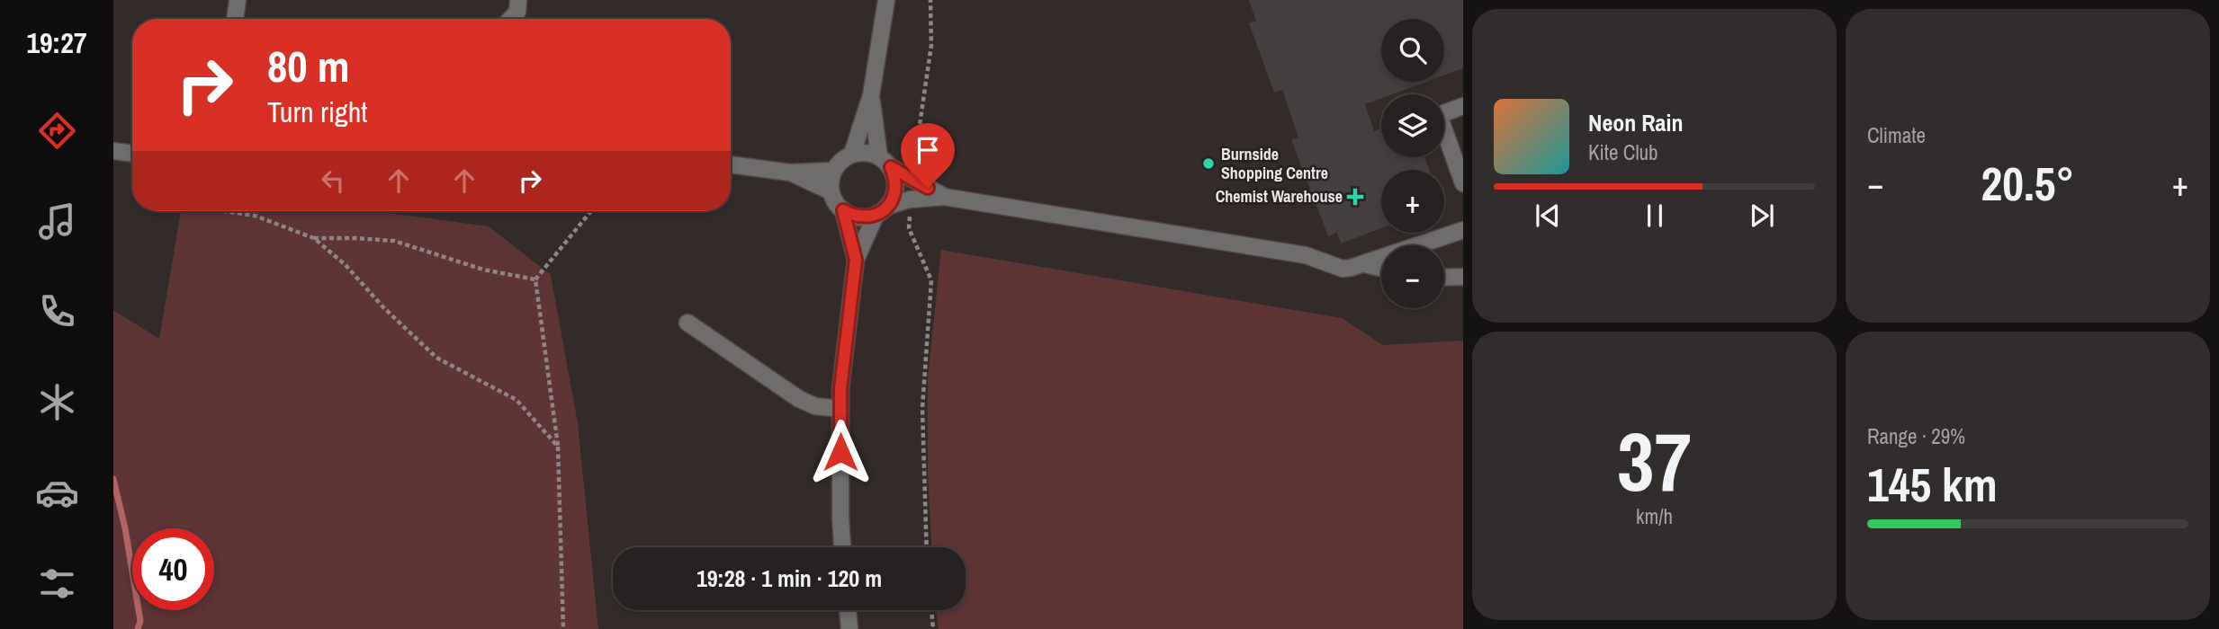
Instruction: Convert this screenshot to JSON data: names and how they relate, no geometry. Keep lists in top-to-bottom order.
{
  "places": {
    "other": ["Burnside Shopping Centre"],
    "health": ["Chemist Warehouse"]
  },
  "page": {
    "tabs": "19:27",
    "tile": [
      "Climate",
      ["37", "km/h"],
      ["Range · 29%", "145 km"]
    ],
    "map_buttons": ["+", "−"],
    "turn": ["80 m", "Turn right"],
    "song": ["Neon Rain", "Kite Club"],
    "heat": ["−", "20.5°", "+"],
    "limit": "40",
    "trip": "19:28 · 1 min · 120 m"
  }
}
